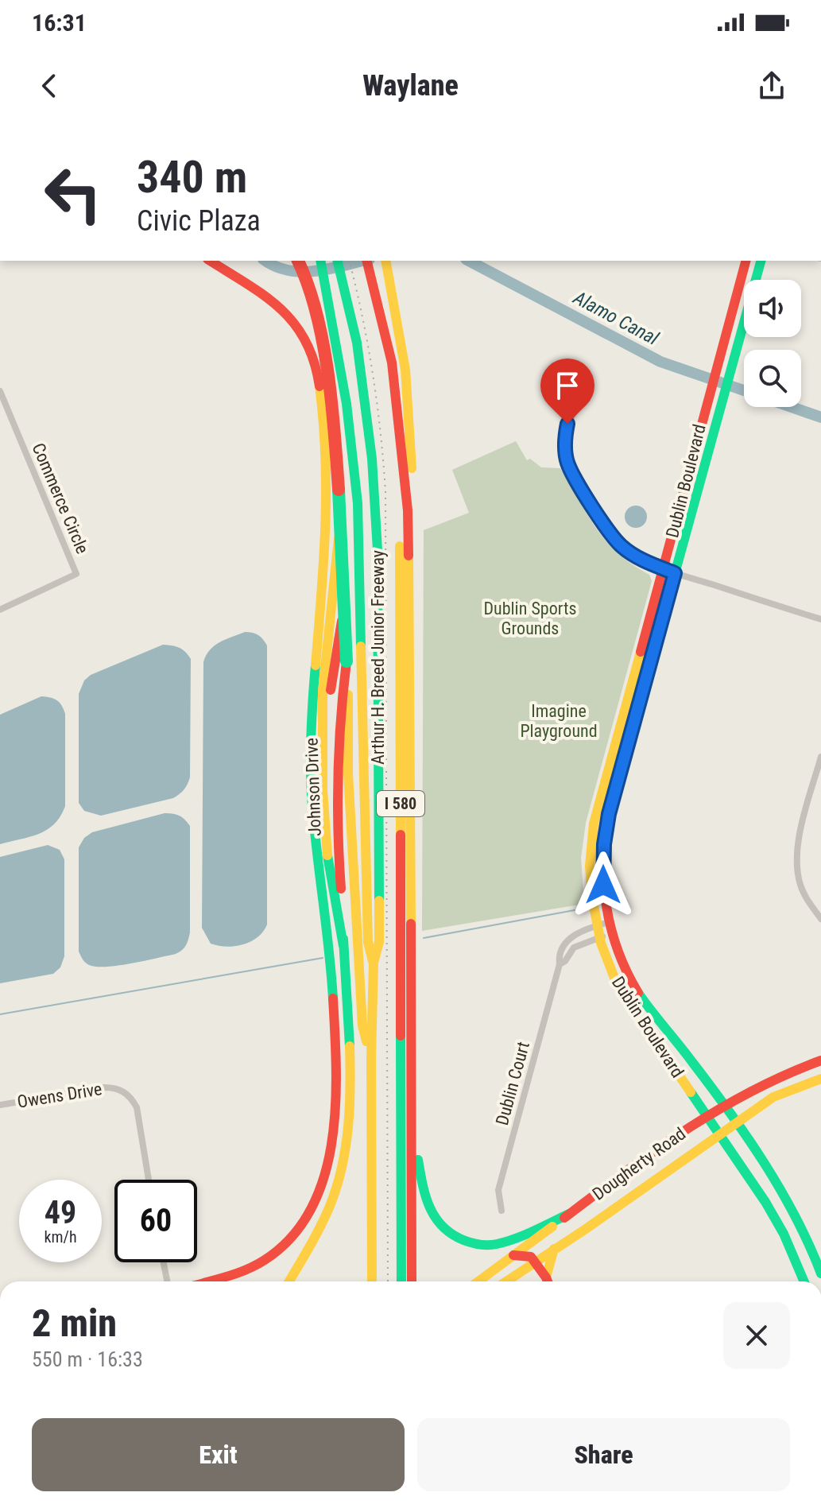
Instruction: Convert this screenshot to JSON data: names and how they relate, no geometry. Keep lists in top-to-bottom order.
{
  "streets": {
    "main road": [
      "Dublin Boulevard",
      "Arthur H. Breed Junior Freeway",
      "Johnson Drive",
      "I 580",
      "Dougherty Road"
    ],
    "street": ["Commerce Circle", "Dublin Court", "Owens Drive"]
  },
  "crossings": [
    ["Dublin Boulevard", "Dublin Court"],
    ["Dublin Boulevard", "Dougherty Road"],
    ["Arthur H. Breed Junior Freeway", "I 580"]
  ],
  "water": ["Alamo Canal"],
  "parks": ["Dublin Sports Grounds", "Imagine Playground"],
  "page": {
    "status": "16:31",
    "header": "Waylane",
    "turn": ["340 m", "Civic Plaza"],
    "speed": "49 km/h",
    "limit": "60",
    "heading": ["2 min", "550 m · 16:33"],
    "buttons": ["Exit", "Share"]
  }
}
